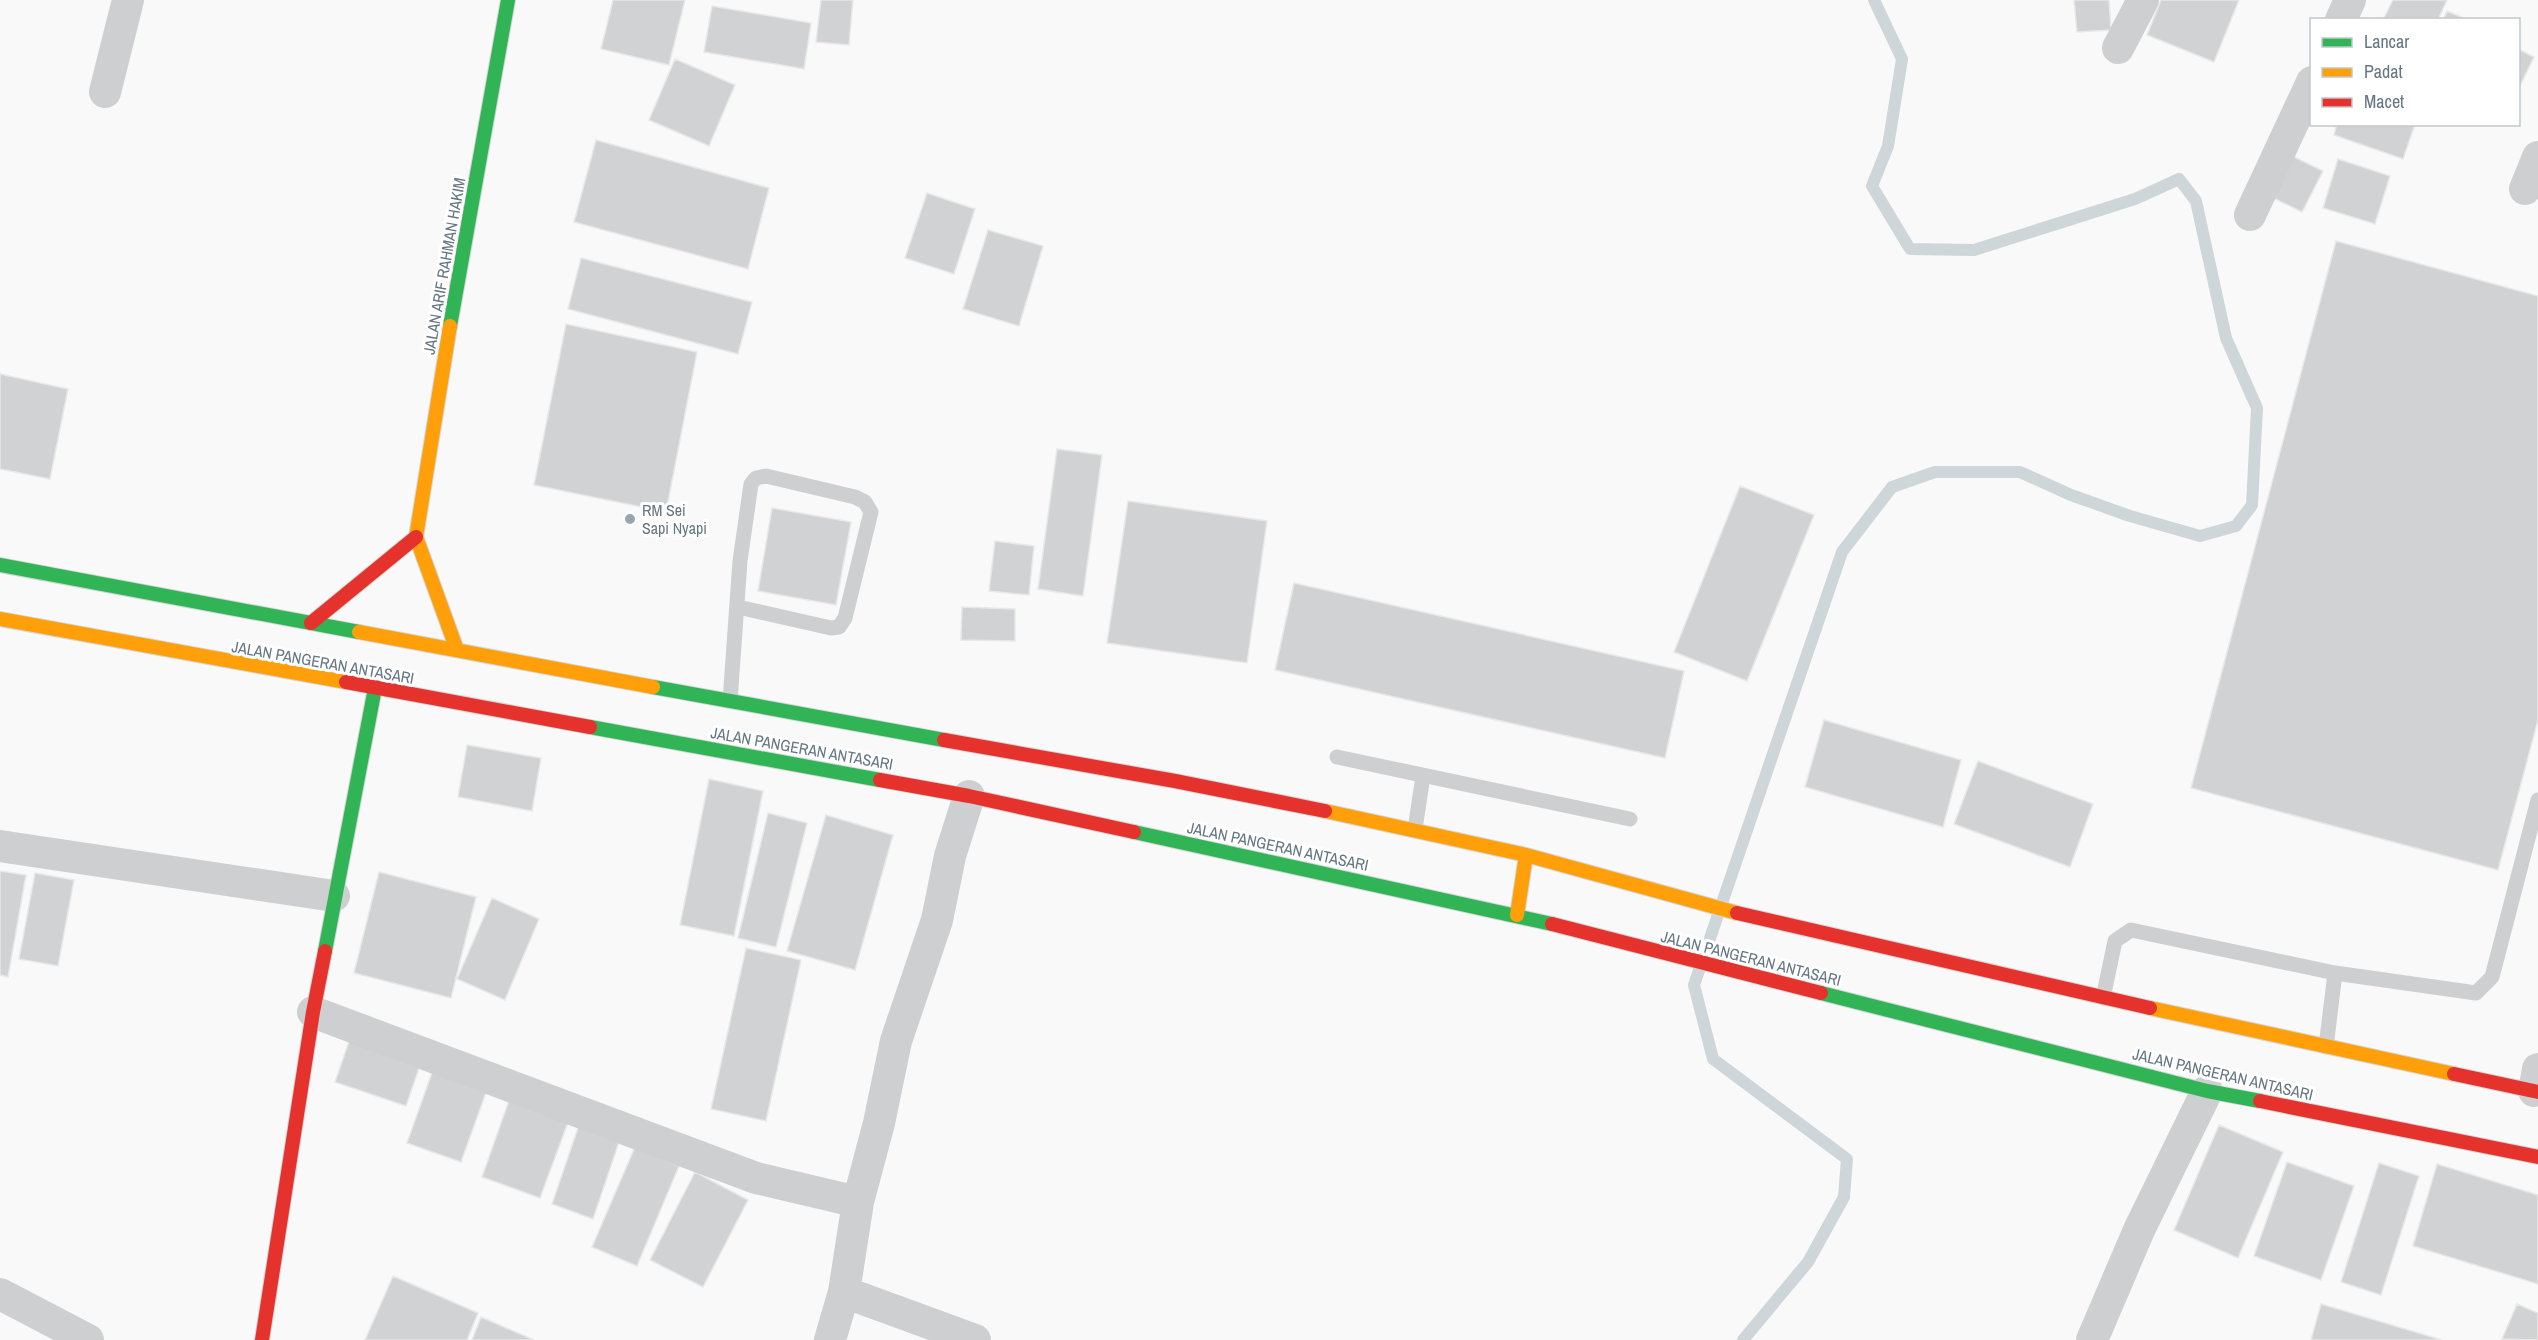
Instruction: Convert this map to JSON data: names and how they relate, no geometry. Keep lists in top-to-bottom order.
{
  "streets": {
    "main road": ["JALAN ARIF RAHMAN HAKIM", "JALAN PANGERAN ANTASARI"]
  },
  "crossings": [
    ["JALAN ARIF RAHMAN HAKIM", "JALAN PANGERAN ANTASARI"]
  ],
  "places": ["RM Sei Sapi Nyapi"],
  "legend": ["Lancar", "Padat", "Macet"]
}
